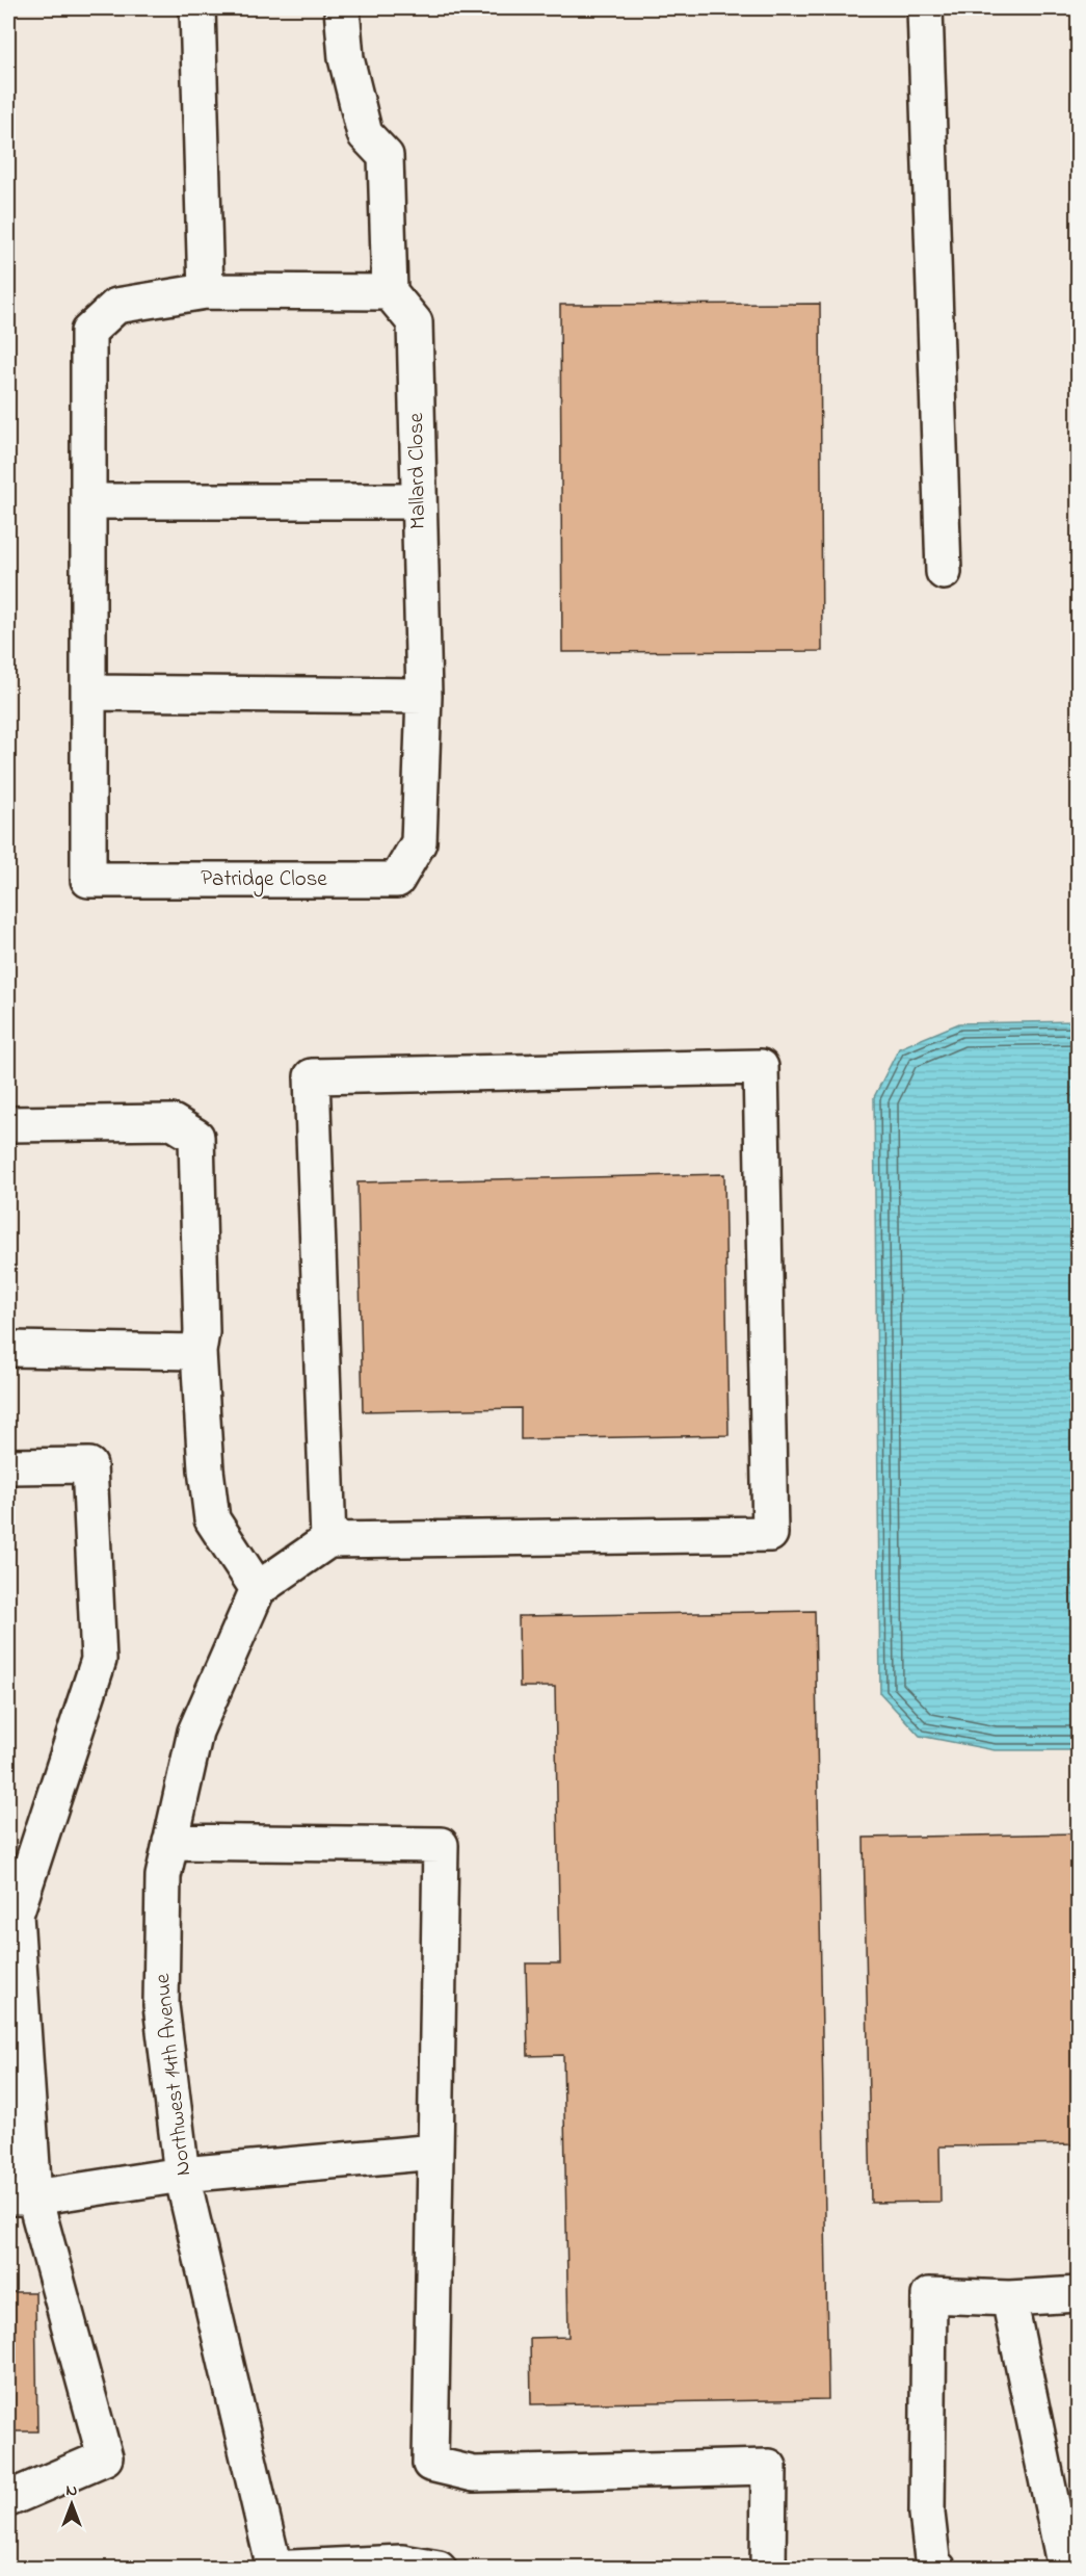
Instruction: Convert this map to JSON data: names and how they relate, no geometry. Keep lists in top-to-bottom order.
{
  "streets": {
    "street": ["Mallard Close", "Patridge Close", "Northwest 14th Avenue"]
  },
  "crossings": [
    ["Mallard Close", "Patridge Close"]
  ],
  "north": "top"
}
